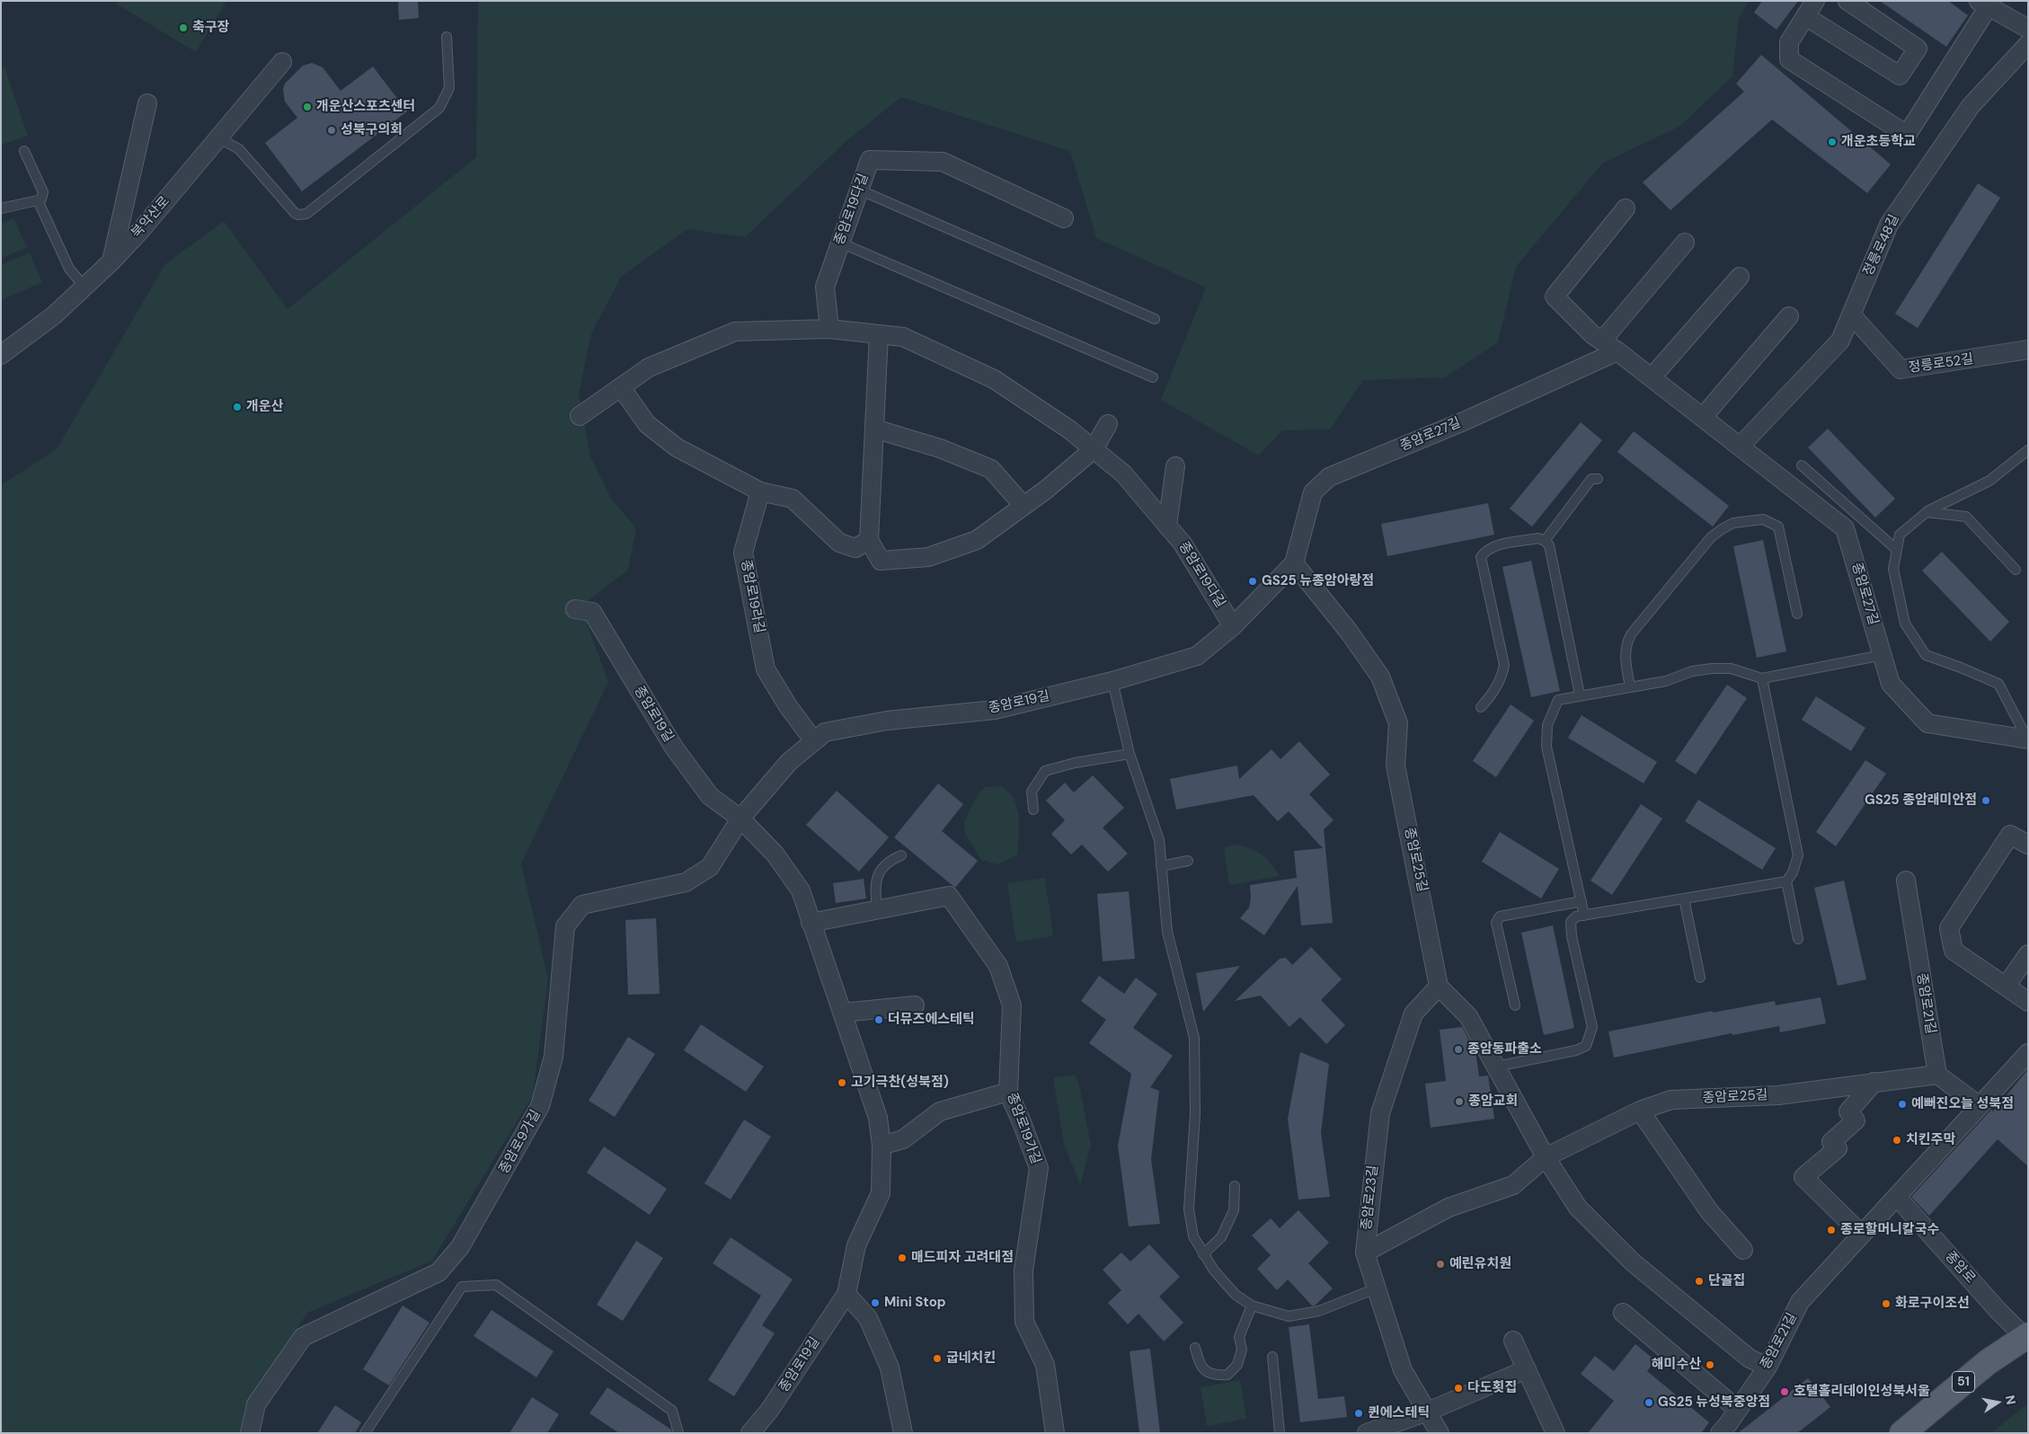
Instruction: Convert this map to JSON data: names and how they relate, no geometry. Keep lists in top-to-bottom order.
{
  "streets": {
    "main road": ["종암로", "51"],
    "street": [
      "종암로19다길",
      "북악산로",
      "정릉로48길",
      "정릉로52길",
      "종암로27길",
      "종암로19라길",
      "종암로19길",
      "종암로25길",
      "종암로21길",
      "종암로19가길",
      "종암로9가길",
      "종암로23길"
    ]
  },
  "crossings": [
    ["종암로19다길", "종암로19길"],
    ["정릉로48길", "정릉로52길"],
    ["정릉로48길", "종암로27길"],
    ["종암로27길", "종암로19길"],
    ["종암로27길", "종암로25길"],
    ["종암로19라길", "종암로19길"],
    ["종암로19길", "종암로25길"],
    ["종암로19길", "종암로19가길"],
    ["종암로19길", "종암로9가길"],
    ["종암로25길", "종암로21길"],
    ["종암로25길", "종암로23길"],
    ["종암로21길", "종암로"]
  ],
  "places": [
    "축구장",
    "개운산스포츠센터",
    "성북구의회",
    "개운초등학교",
    "개운산",
    "GS25 뉴종암아랑점",
    "GS25 종암래미안점",
    "더뮤즈에스테틱",
    "종암동파출소",
    "고기극찬(성북점)",
    "종암교회",
    "예뻐진오늘 성북점",
    "치킨주막",
    "종로할머니칼국수",
    "매드피자 고려대점",
    "예린유치원",
    "단골집",
    "Mini Stop",
    "화로구이조선",
    "굽네치킨",
    "해미수산",
    "다도횟집",
    "호텔홀리데이인성북서울",
    "GS25 뉴성북중앙점",
    "퀸에스테틱"
  ],
  "north": "right"
}
